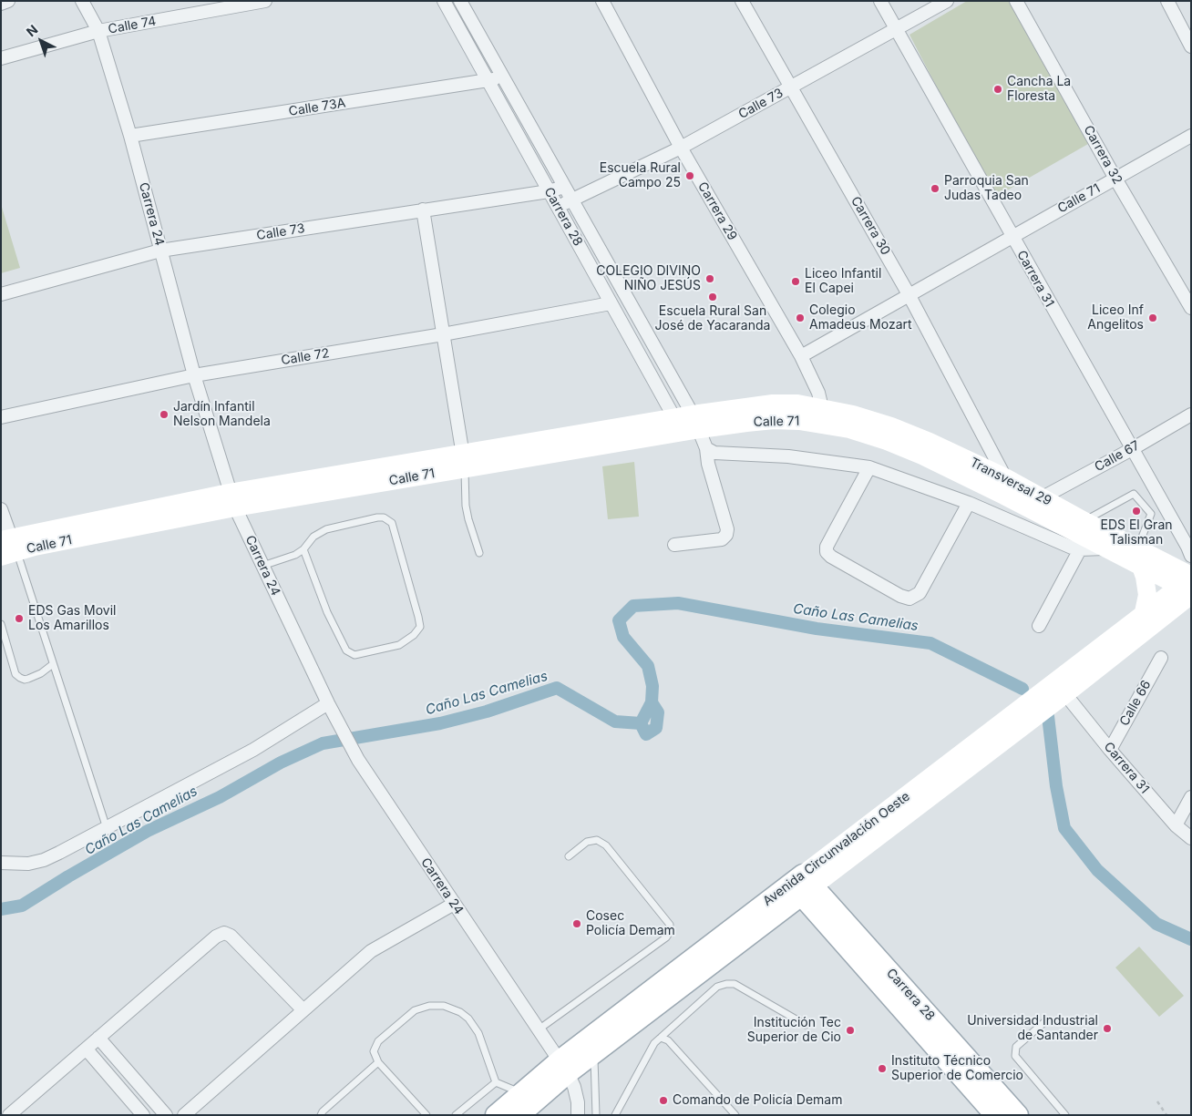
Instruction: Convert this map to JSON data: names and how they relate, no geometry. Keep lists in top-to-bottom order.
{
  "streets": {
    "main road": [
      "Calle 71",
      "Carrera 28",
      "Transversal 29",
      "Avenida Circunvalación Oeste"
    ],
    "street": [
      "Calle 74",
      "Calle 73",
      "Calle 73A",
      "Carrera 32",
      "Carrera 29",
      "Carrera 24",
      "Carrera 30",
      "Carrera 31",
      "Calle 72",
      "Calle 67",
      "Calle 66"
    ]
  },
  "crossings": [
    ["Calle 74", "Carrera 24"],
    ["Calle 73", "Carrera 29"],
    ["Calle 73", "Carrera 24"],
    ["Calle 73", "Carrera 28"],
    ["Calle 73", "Carrera 30"],
    ["Calle 73", "Carrera 31"],
    ["Calle 73A", "Carrera 24"],
    ["Calle 73A", "Carrera 28"],
    ["Carrera 32", "Calle 71"],
    ["Calle 71", "Carrera 29"],
    ["Calle 71", "Carrera 24"],
    ["Calle 71", "Carrera 28"],
    ["Calle 71", "Carrera 30"],
    ["Calle 71", "Carrera 31"],
    ["Calle 71", "Transversal 29"],
    ["Carrera 29", "Transversal 29"],
    ["Carrera 24", "Calle 72"],
    ["Carrera 24", "Avenida Circunvalación Oeste"],
    ["Carrera 28", "Calle 72"],
    ["Carrera 28", "Avenida Circunvalación Oeste"],
    ["Carrera 30", "Transversal 29"],
    ["Carrera 31", "Calle 67"],
    ["Carrera 31", "Calle 66"],
    ["Carrera 31", "Avenida Circunvalación Oeste"],
    ["Calle 67", "Transversal 29"],
    ["Transversal 29", "Avenida Circunvalación Oeste"]
  ],
  "water": ["Caño Las Camelias"],
  "places": [
    "Cancha La Floresta",
    "Escuela Rural Campo 25",
    "Parroquia San Judas Tadeo",
    "COLEGIO DIVINO NIÑO JESÚS",
    "Liceo Infantil El Capei",
    "Escuela Rural San José de Yacaranda",
    "Colegio Amadeus Mozart",
    "Liceo Inf Angelitos",
    "Jardín Infantil Nelson Mandela",
    "EDS El Gran Talisman",
    "EDS Gas Movil Los Amarillos",
    "Cosec Policía Demam",
    "Universidad Industrial de Santander",
    "Institución Tec Superior de Cio",
    "Instituto Técnico Superior de Comercio",
    "Comando de Policía Demam"
  ],
  "north": "top left"
}
